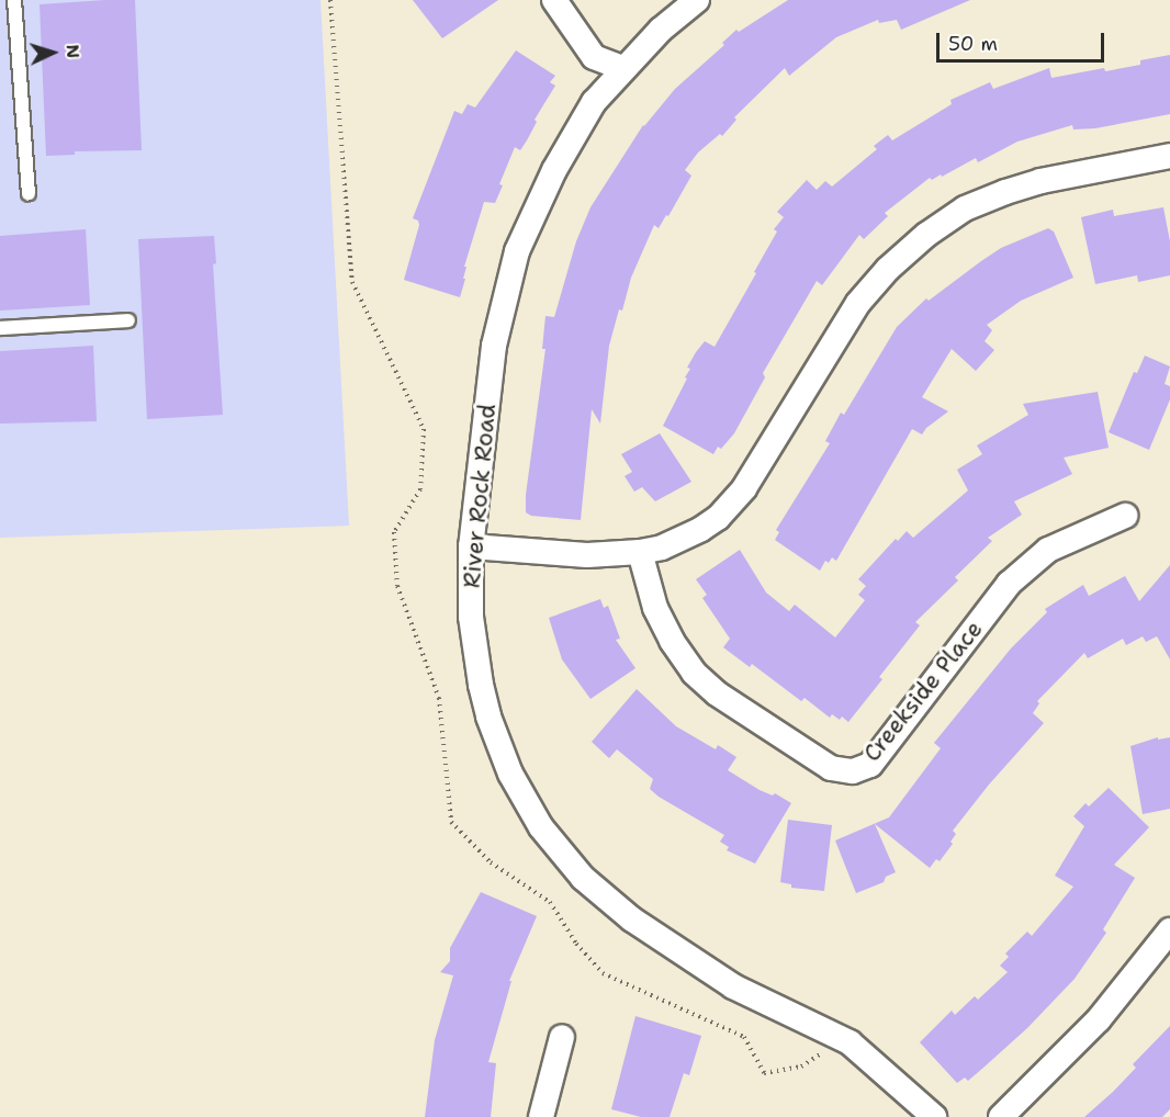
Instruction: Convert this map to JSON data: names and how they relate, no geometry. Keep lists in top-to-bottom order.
{
  "streets": {
    "street": ["River Rock Road", "Creekside Place"]
  },
  "scale_bar": "50 m",
  "north": "right"
}
